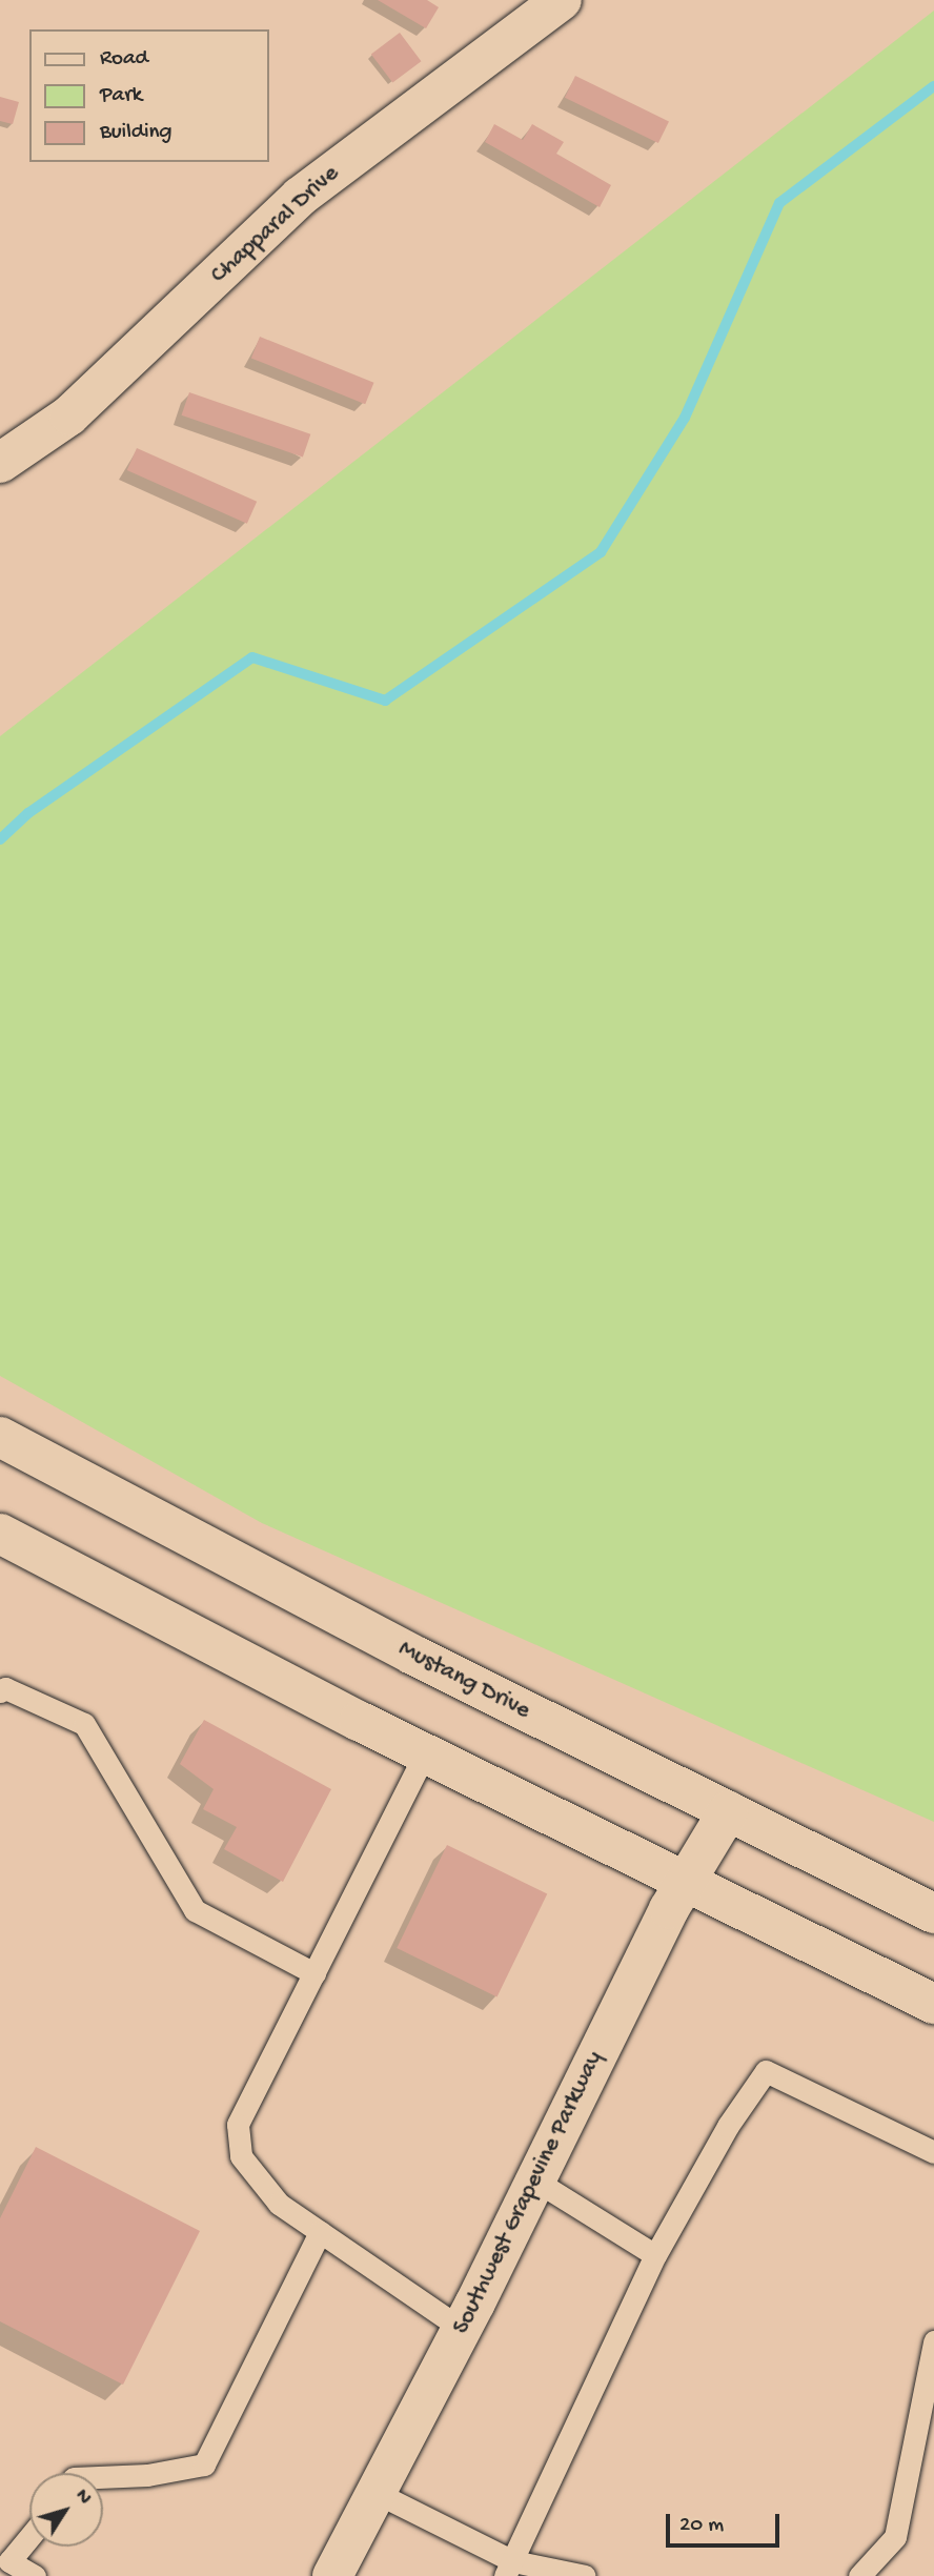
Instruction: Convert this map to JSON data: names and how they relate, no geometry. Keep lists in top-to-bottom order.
{
  "streets": {
    "main road": ["Chapparal Drive", "Mustang Drive", "Southwest Grapevine Parkway"]
  },
  "crossings": [
    ["Mustang Drive", "Southwest Grapevine Parkway"]
  ],
  "legend": ["Road", "Park", "Building"],
  "scale_bar": "20 m",
  "north": "top right"
}
